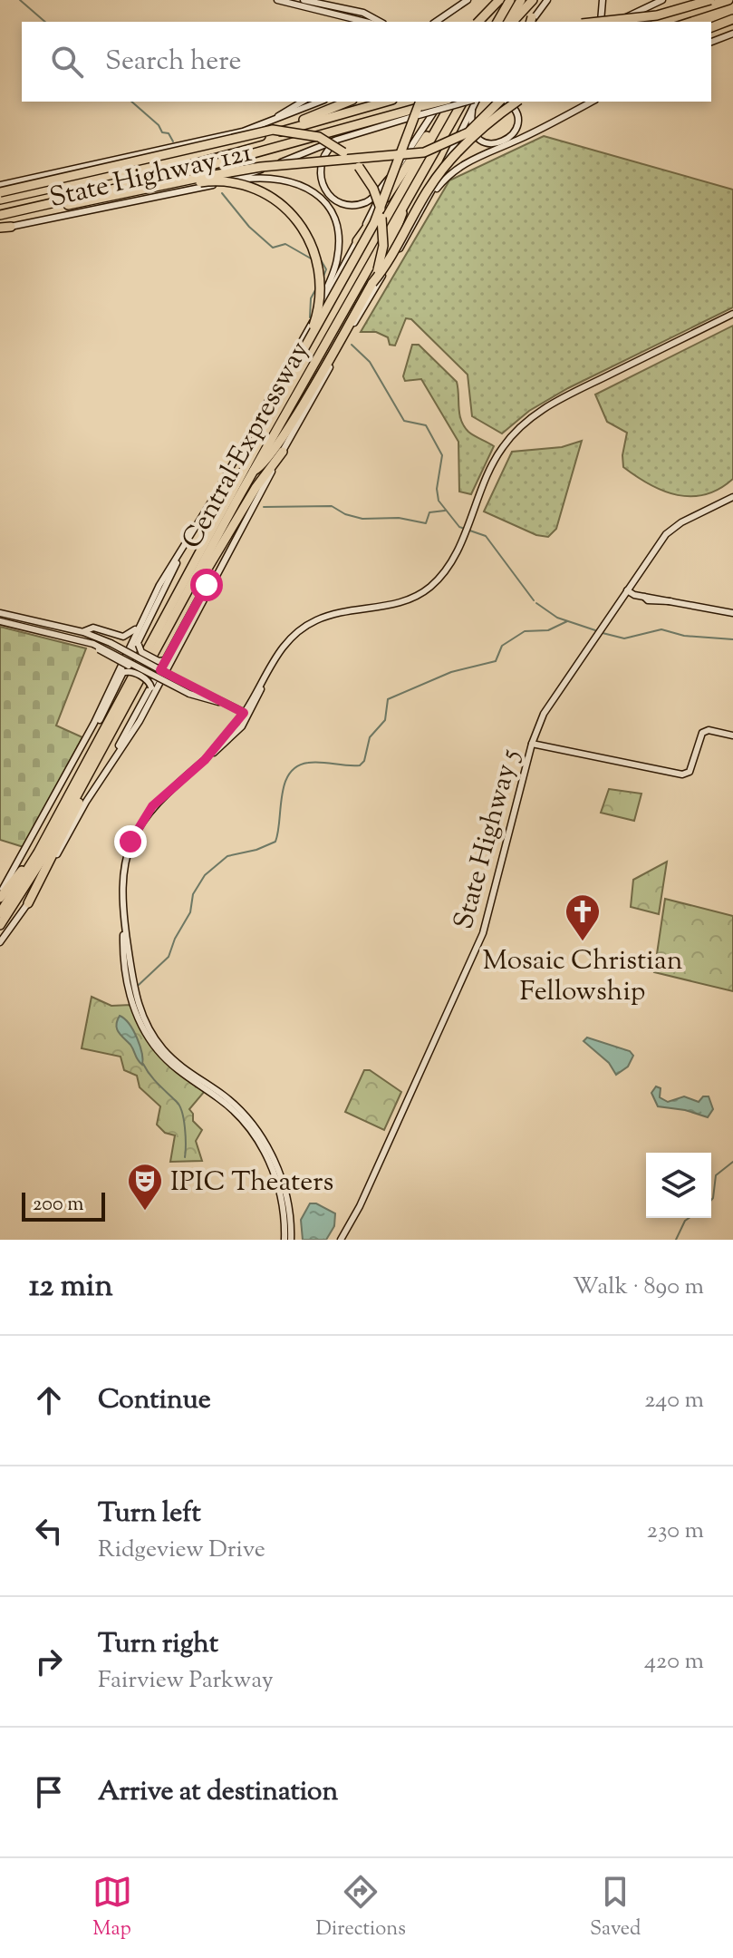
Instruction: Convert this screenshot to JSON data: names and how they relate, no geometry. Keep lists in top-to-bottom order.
{
  "streets": {
    "highway": ["Central Expressway"],
    "main road": ["State Highway 121", "State Highway 5"]
  },
  "places": {
    "church": ["Mosaic Christian Fellowship"],
    "theatre": ["IPIC Theaters"]
  },
  "scale_bar": "200 m",
  "page": {
    "search": "Search here",
    "scale": "200 m",
    "heading": ["12 min", "Walk · 890 m"],
    "list": [
      ["Continue", "240 m"],
      ["Turn left", "Ridgeview Drive", "230 m"],
      ["Turn right", "Fairview Parkway", "420 m"],
      "Arrive at destination"
    ],
    "nav": ["Map", "Directions", "Saved"]
  }
}
